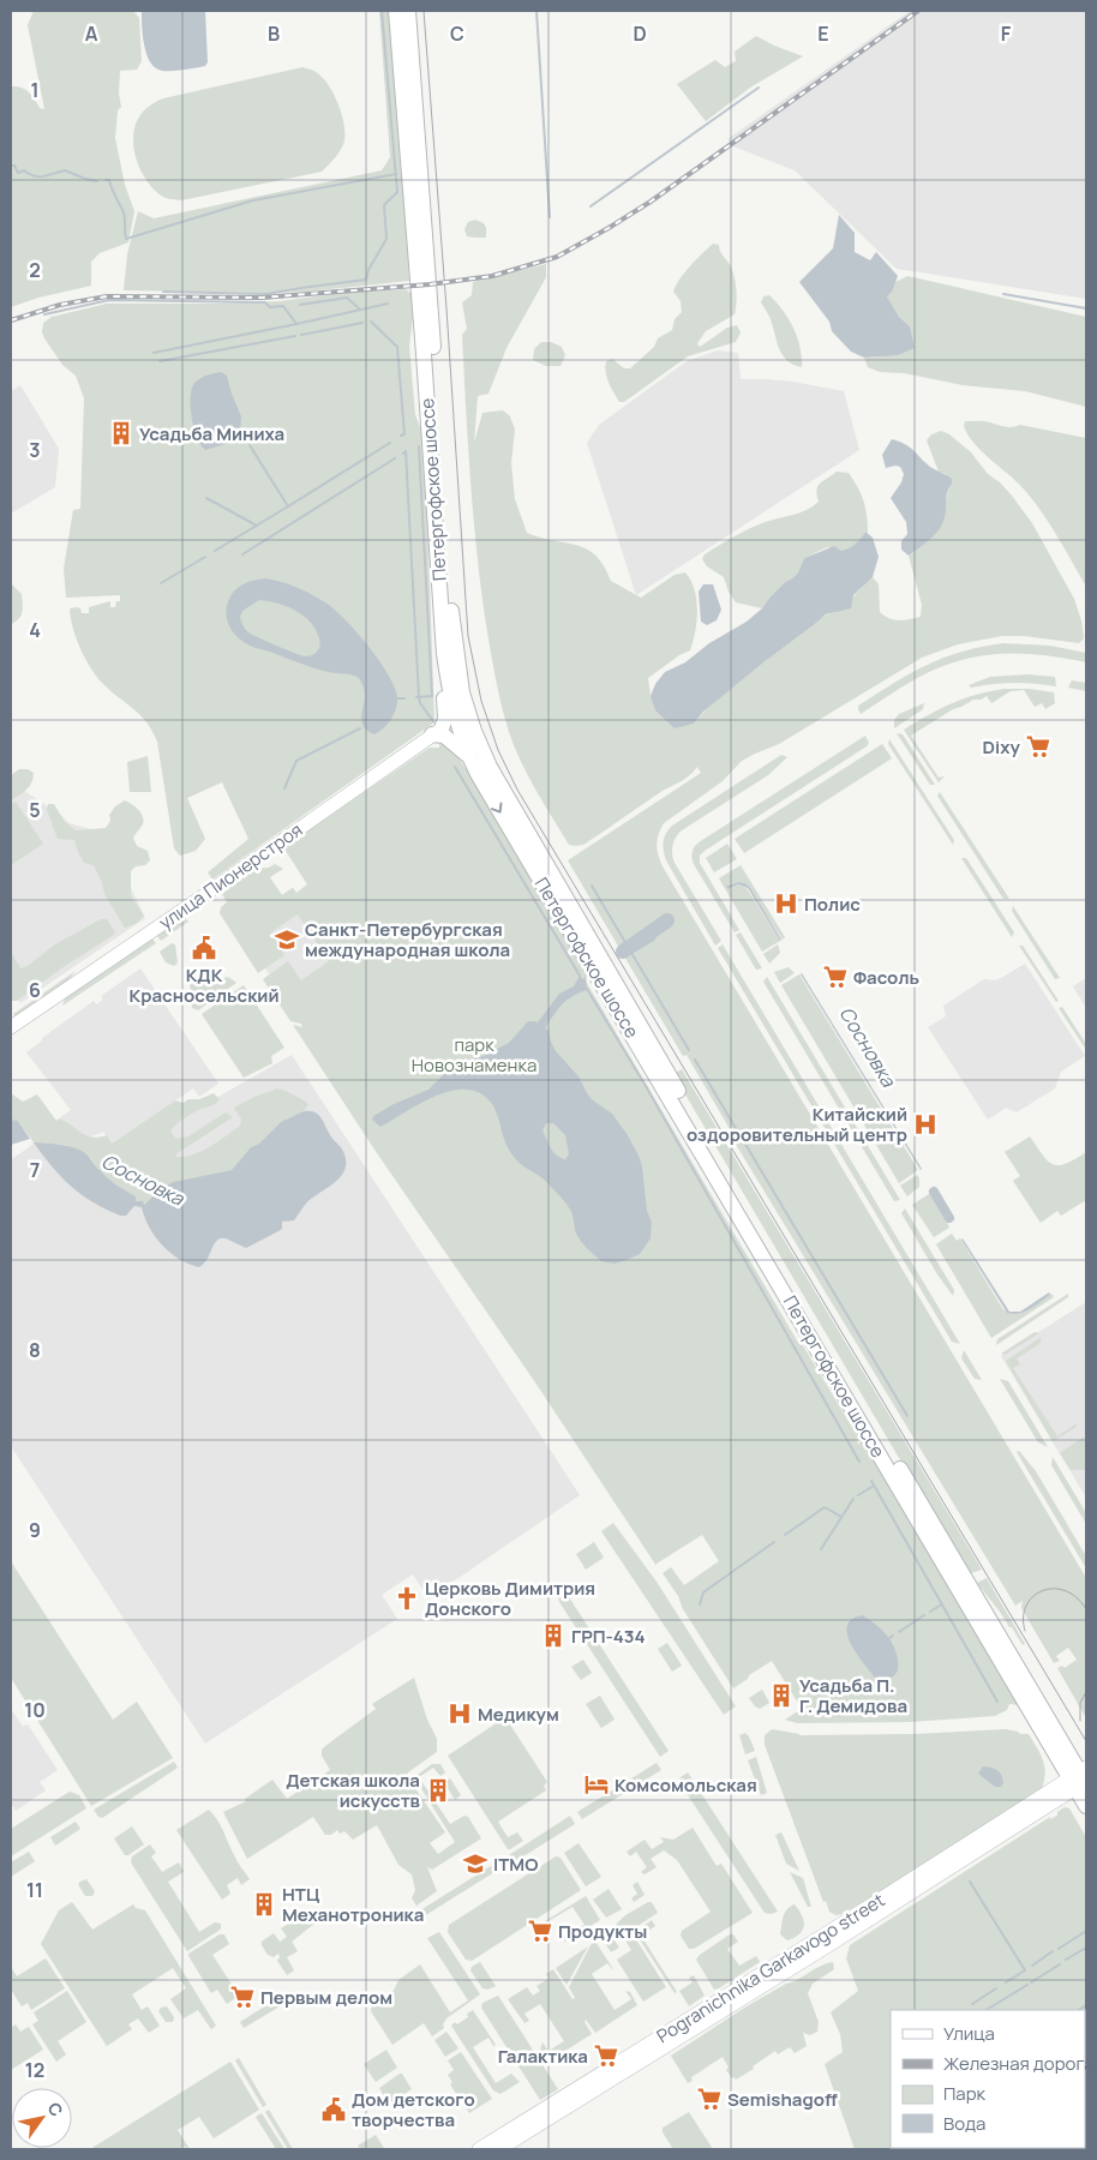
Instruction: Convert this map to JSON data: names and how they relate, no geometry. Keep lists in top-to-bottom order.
{
  "streets": {
    "main road": ["Петергофское шоссе"],
    "street": ["улица Пионерстроя"]
  },
  "crossings": [
    ["Петергофское шоссе", "улица Пионерстроя"]
  ],
  "water": ["Сосновка"],
  "parks": ["парк Новознаменка"],
  "places": {
    "building": [
      "Усадьба Миниха",
      "ГРП-434",
      "Усадьба П. Г. Демидова",
      "Детская школа искусств",
      "НТЦ Механотроника"
    ],
    "supermarket": [
      "Dixy",
      "Фасоль",
      "Продукты",
      "Первым делом",
      "Галактика",
      "Semishagoff"
    ],
    "hospital": ["Полис", "Китайский оздоровительный центр", "Медикум"],
    "school or university": ["Санкт-Петербургская международная школа", "ITMO"],
    "public building": ["КДК Красносельский", "Дом детского творчества"],
    "church": ["Церковь Димитрия Донского"],
    "hotel": ["Комсомольская"]
  },
  "legend": [
    "Улица",
    "Железная дорога",
    "Парк",
    "Вода"
  ],
  "north": "top right",
  "grid": {
    "columns": [
      "A",
      "B",
      "C",
      "D",
      "E",
      "F"
    ],
    "rows": [
      "1",
      "2",
      "3",
      "4",
      "5",
      "6",
      "7",
      "8",
      "9",
      "10",
      "11",
      "12"
    ]
  }
}
